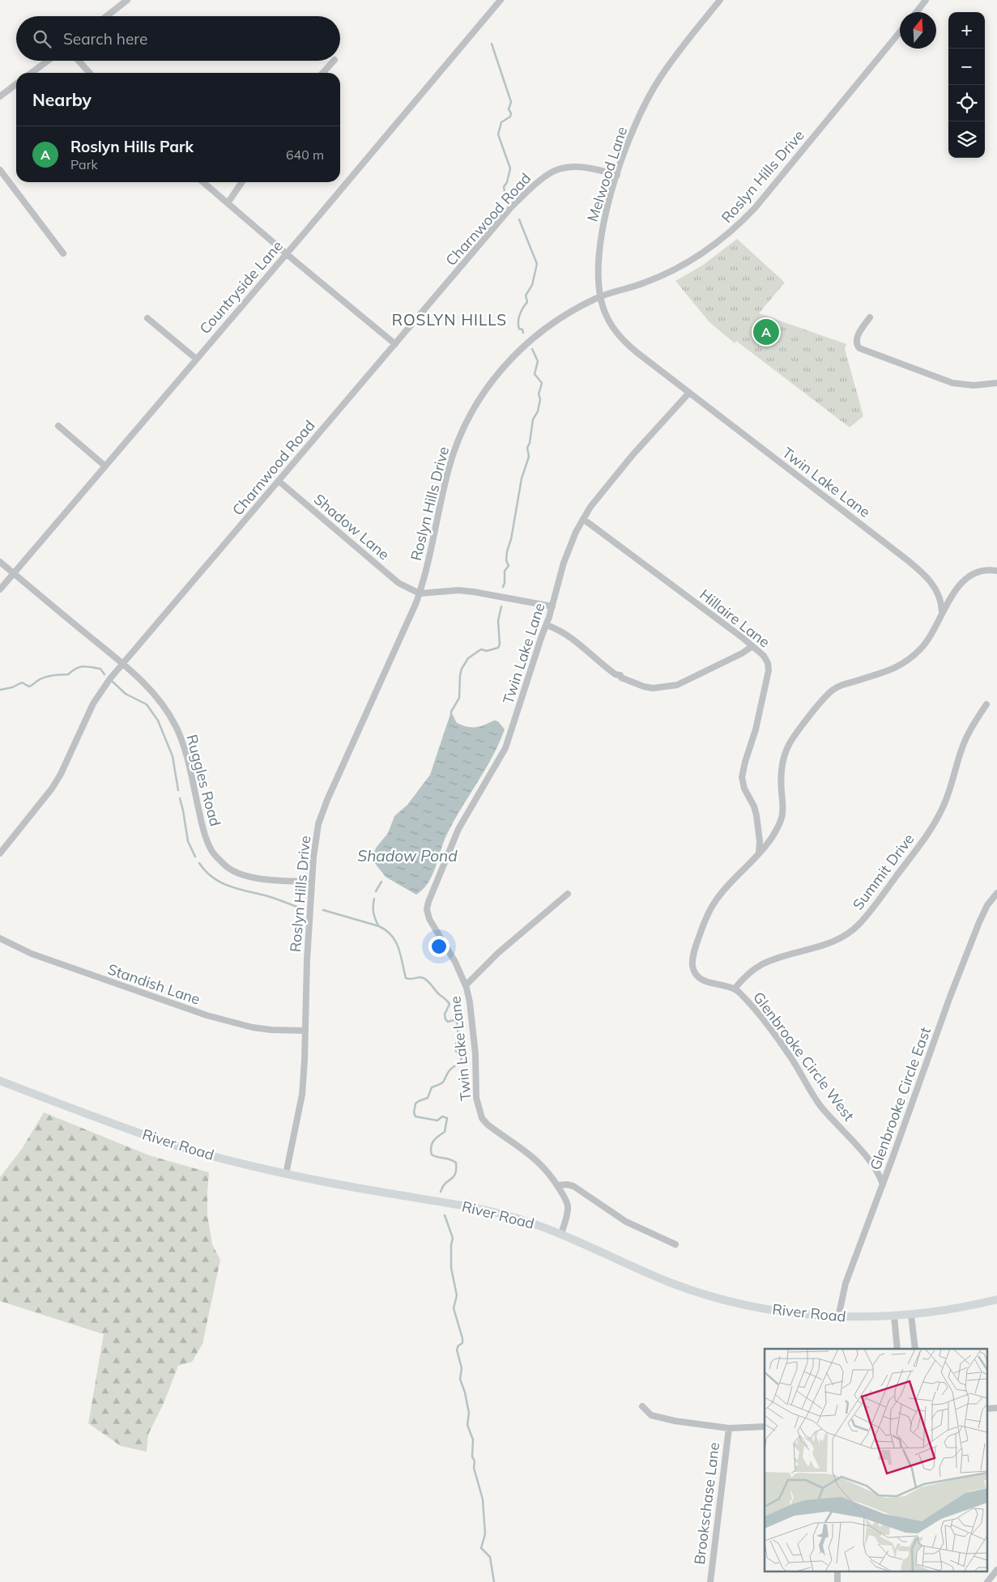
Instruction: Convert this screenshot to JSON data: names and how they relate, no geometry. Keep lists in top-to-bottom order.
{
  "streets": {
    "main road": ["River Road"],
    "street": [
      "Melwood Lane",
      "Roslyn Hills Drive",
      "Charnwood Road",
      "Countryside Lane",
      "Twin Lake Lane",
      "Shadow Lane",
      "Hillaire Lane",
      "Ruggles Road",
      "Summit Drive",
      "Standish Lane",
      "Glenbrooke Circle West",
      "Glenbrooke Circle East",
      "Brookschase Lane"
    ]
  },
  "crossings": [
    ["Melwood Lane", "Roslyn Hills Drive"],
    ["Melwood Lane", "Charnwood Road"],
    ["Melwood Lane", "Twin Lake Lane"],
    ["Roslyn Hills Drive", "Shadow Lane"],
    ["Roslyn Hills Drive", "Ruggles Road"],
    ["Roslyn Hills Drive", "Standish Lane"],
    ["Roslyn Hills Drive", "River Road"],
    ["Charnwood Road", "Shadow Lane"],
    ["Charnwood Road", "Ruggles Road"],
    ["Countryside Lane", "Ruggles Road"],
    ["Twin Lake Lane", "Hillaire Lane"],
    ["Twin Lake Lane", "Glenbrooke Circle West"],
    ["Twin Lake Lane", "River Road"],
    ["Hillaire Lane", "Glenbrooke Circle West"],
    ["Summit Drive", "Glenbrooke Circle West"],
    ["Glenbrooke Circle West", "Glenbrooke Circle East"],
    ["Glenbrooke Circle East", "River Road"]
  ],
  "districts": ["ROSLYN HILLS"],
  "water": ["Shadow Pond"],
  "north": "top",
  "page": {
    "map_buttons": ["+", "−"],
    "search": "Search here",
    "heading": "Nearby",
    "list": [
      {
        "mark": "A",
        "name": "Roslyn Hills Park",
        "note": "Park",
        "value": "640 m"
      }
    ],
    "pins": "A"
  }
}
